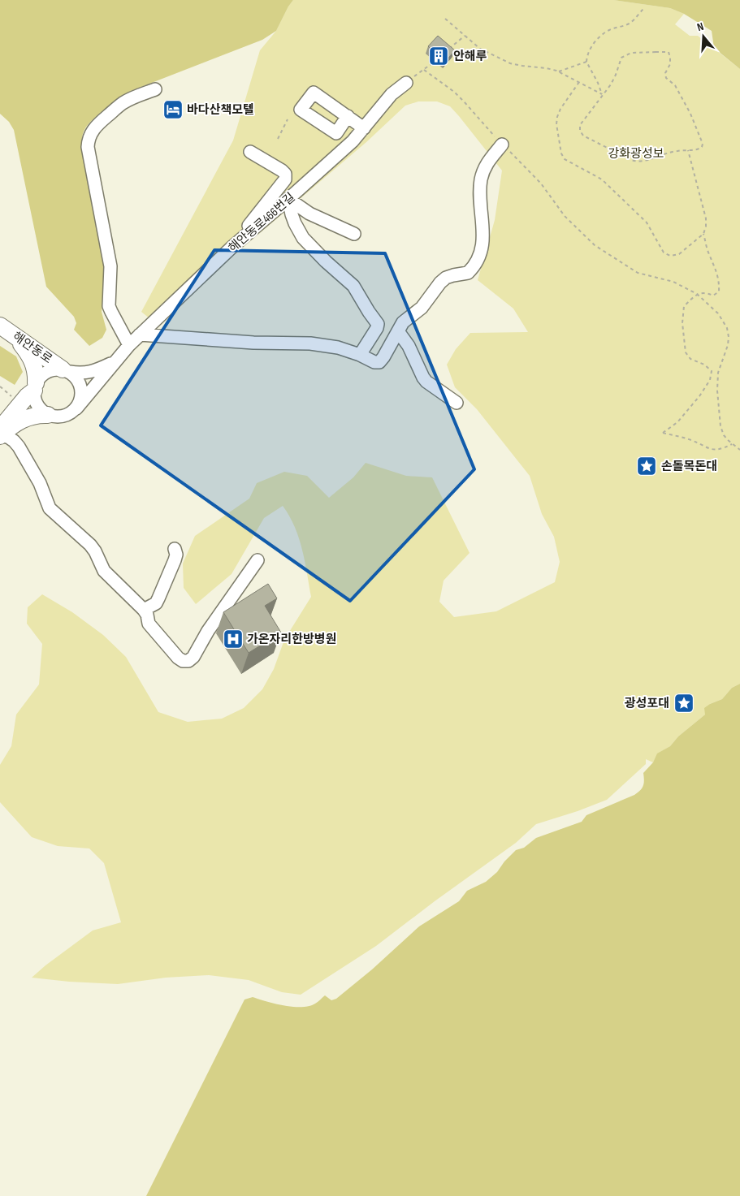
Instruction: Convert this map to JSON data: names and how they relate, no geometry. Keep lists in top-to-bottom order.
{
  "streets": {
    "main road": ["해안동로"],
    "street": ["해안동로466번길"]
  },
  "crossings": [
    ["해안동로466번길", "해안동로"]
  ],
  "parks": ["강화광성보"],
  "places": {
    "building": ["안해루"],
    "hotel": ["바다산책모텔"],
    "place": ["손돌목돈대", "광성포대"],
    "hospital": ["가온자리한방병원"]
  },
  "north": "top"
}
